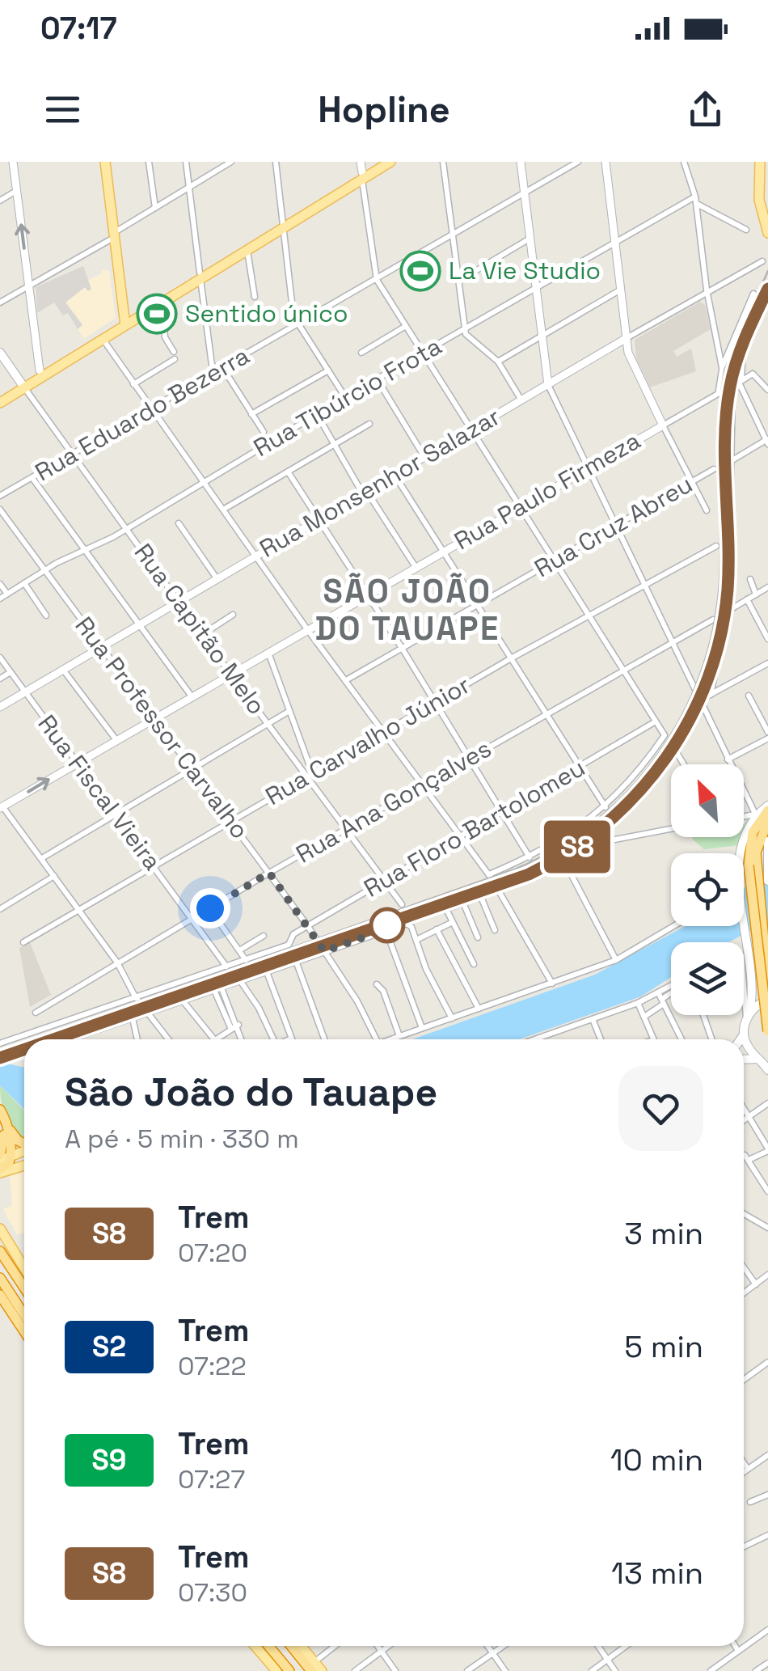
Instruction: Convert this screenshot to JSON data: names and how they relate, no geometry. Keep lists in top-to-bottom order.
{
  "streets": {
    "main road": ["Rua Capitão Melo"],
    "street": [
      "Rua Tibúrcio Frota",
      "Rua Eduardo Bezerra",
      "Rua Monsenhor Salazar",
      "Rua Paulo Firmeza",
      "Rua Cruz Abreu",
      "Rua Professor Carvalho",
      "Rua Carvalho Júnior",
      "Rua Fiscal Vieira",
      "Rua Ana Gonçalves",
      "Rua Floro Bartolomeu"
    ]
  },
  "crossings": [
    ["Rua Tibúrcio Frota", "Rua Capitão Melo"],
    ["Rua Tibúrcio Frota", "Rua Professor Carvalho"],
    ["Rua Eduardo Bezerra", "Rua Capitão Melo"],
    ["Rua Monsenhor Salazar", "Rua Capitão Melo"],
    ["Rua Monsenhor Salazar", "Rua Professor Carvalho"],
    ["Rua Monsenhor Salazar", "Rua Fiscal Vieira"],
    ["Rua Paulo Firmeza", "Rua Capitão Melo"],
    ["Rua Paulo Firmeza", "Rua Professor Carvalho"],
    ["Rua Paulo Firmeza", "Rua Fiscal Vieira"],
    ["Rua Capitão Melo", "Rua Carvalho Júnior"],
    ["Rua Capitão Melo", "Rua Ana Gonçalves"],
    ["Rua Capitão Melo", "Rua Floro Bartolomeu"],
    ["Rua Professor Carvalho", "Rua Carvalho Júnior"],
    ["Rua Professor Carvalho", "Rua Ana Gonçalves"],
    ["Rua Professor Carvalho", "Rua Floro Bartolomeu"],
    ["Rua Carvalho Júnior", "Rua Fiscal Vieira"],
    ["Rua Fiscal Vieira", "Rua Ana Gonçalves"]
  ],
  "districts": ["SÃO JOÃO DO TAUAPE"],
  "places": {
    "sports": ["La Vie Studio", "Sentido único"]
  },
  "north": "top left",
  "page": {
    "status": "07:17",
    "header": "Hopline",
    "on_map": "S8",
    "heading": ["São João do Tauape", "A pé · 5 min · 330 m"],
    "list": [
      {
        "mark": "S8",
        "name": "Trem",
        "note": "07:20",
        "value": "3 min"
      },
      {
        "mark": "S2",
        "name": "Trem",
        "note": "07:22",
        "value": "5 min"
      },
      {
        "mark": "S9",
        "name": "Trem",
        "note": "07:27",
        "value": "10 min"
      },
      {
        "mark": "S8",
        "name": "Trem",
        "note": "07:30",
        "value": "13 min"
      }
    ]
  }
}
